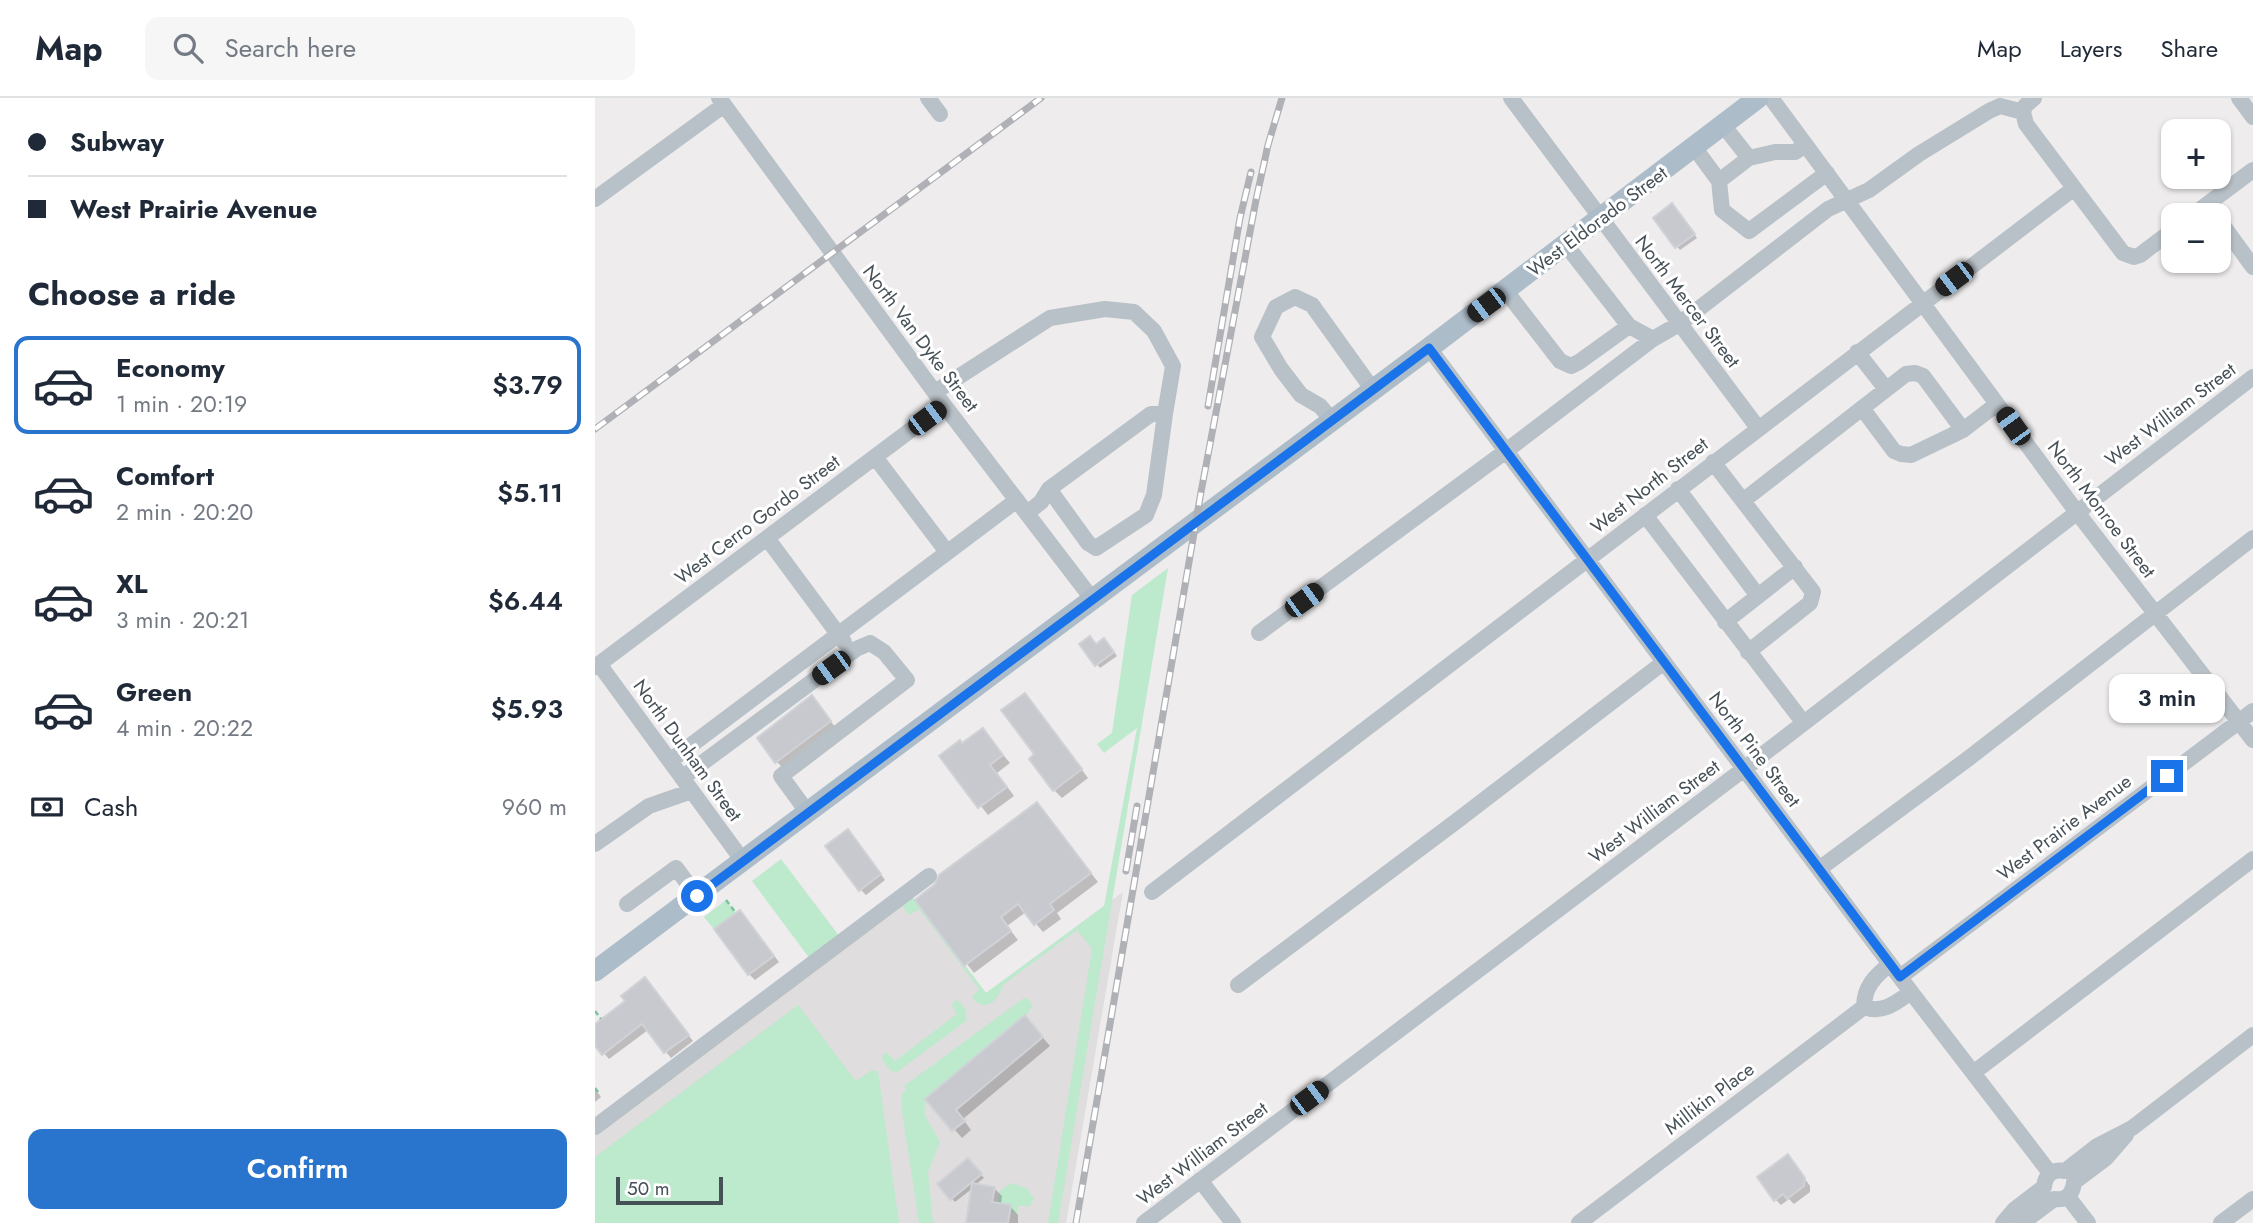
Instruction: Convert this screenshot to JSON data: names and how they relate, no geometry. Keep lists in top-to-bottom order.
{
  "streets": {
    "main road": ["West Eldorado Street"],
    "street": [
      "North Mercer Street",
      "North Van Dyke Street",
      "West William Street",
      "West North Street",
      "North Monroe Street",
      "West Cerro Gordo Street",
      "North Pine Street",
      "North Dunham Street",
      "West Prairie Avenue",
      "Millikin Place"
    ]
  },
  "crossings": [
    ["West Eldorado Street", "North Mercer Street"],
    ["West Eldorado Street", "North Van Dyke Street"],
    ["West Eldorado Street", "North Pine Street"],
    ["West Eldorado Street", "North Dunham Street"],
    ["North Mercer Street", "West North Street"],
    ["North Van Dyke Street", "West Cerro Gordo Street"],
    ["West William Street", "North Monroe Street"],
    ["West William Street", "North Pine Street"],
    ["West North Street", "North Monroe Street"],
    ["West North Street", "North Pine Street"],
    ["North Monroe Street", "West Prairie Avenue"],
    ["West Cerro Gordo Street", "North Dunham Street"],
    ["North Pine Street", "West Prairie Avenue"],
    ["North Pine Street", "Millikin Place"]
  ],
  "scale_bar": "50 m",
  "page": {
    "header": "Map",
    "search": "Search here",
    "nav": ["Map", "Layers", "Share"],
    "banner": ["Subway", "West Prairie Avenue"],
    "map_buttons": ["+", "−"],
    "heading": "Choose a ride",
    "list": [
      {
        "name": "Economy",
        "note": "1 min · 20:19",
        "value": "$3.79"
      },
      {
        "name": "Comfort",
        "note": "2 min · 20:20",
        "value": "$5.11"
      },
      {
        "name": "XL",
        "note": "3 min · 20:21",
        "value": "$6.44"
      },
      {
        "name": "Green",
        "note": "4 min · 20:22",
        "value": "$5.93"
      }
    ],
    "bubble": "3 min",
    "pay": ["Cash", "960 m"],
    "buttons": "Confirm",
    "scale": "50 m"
  }
}
